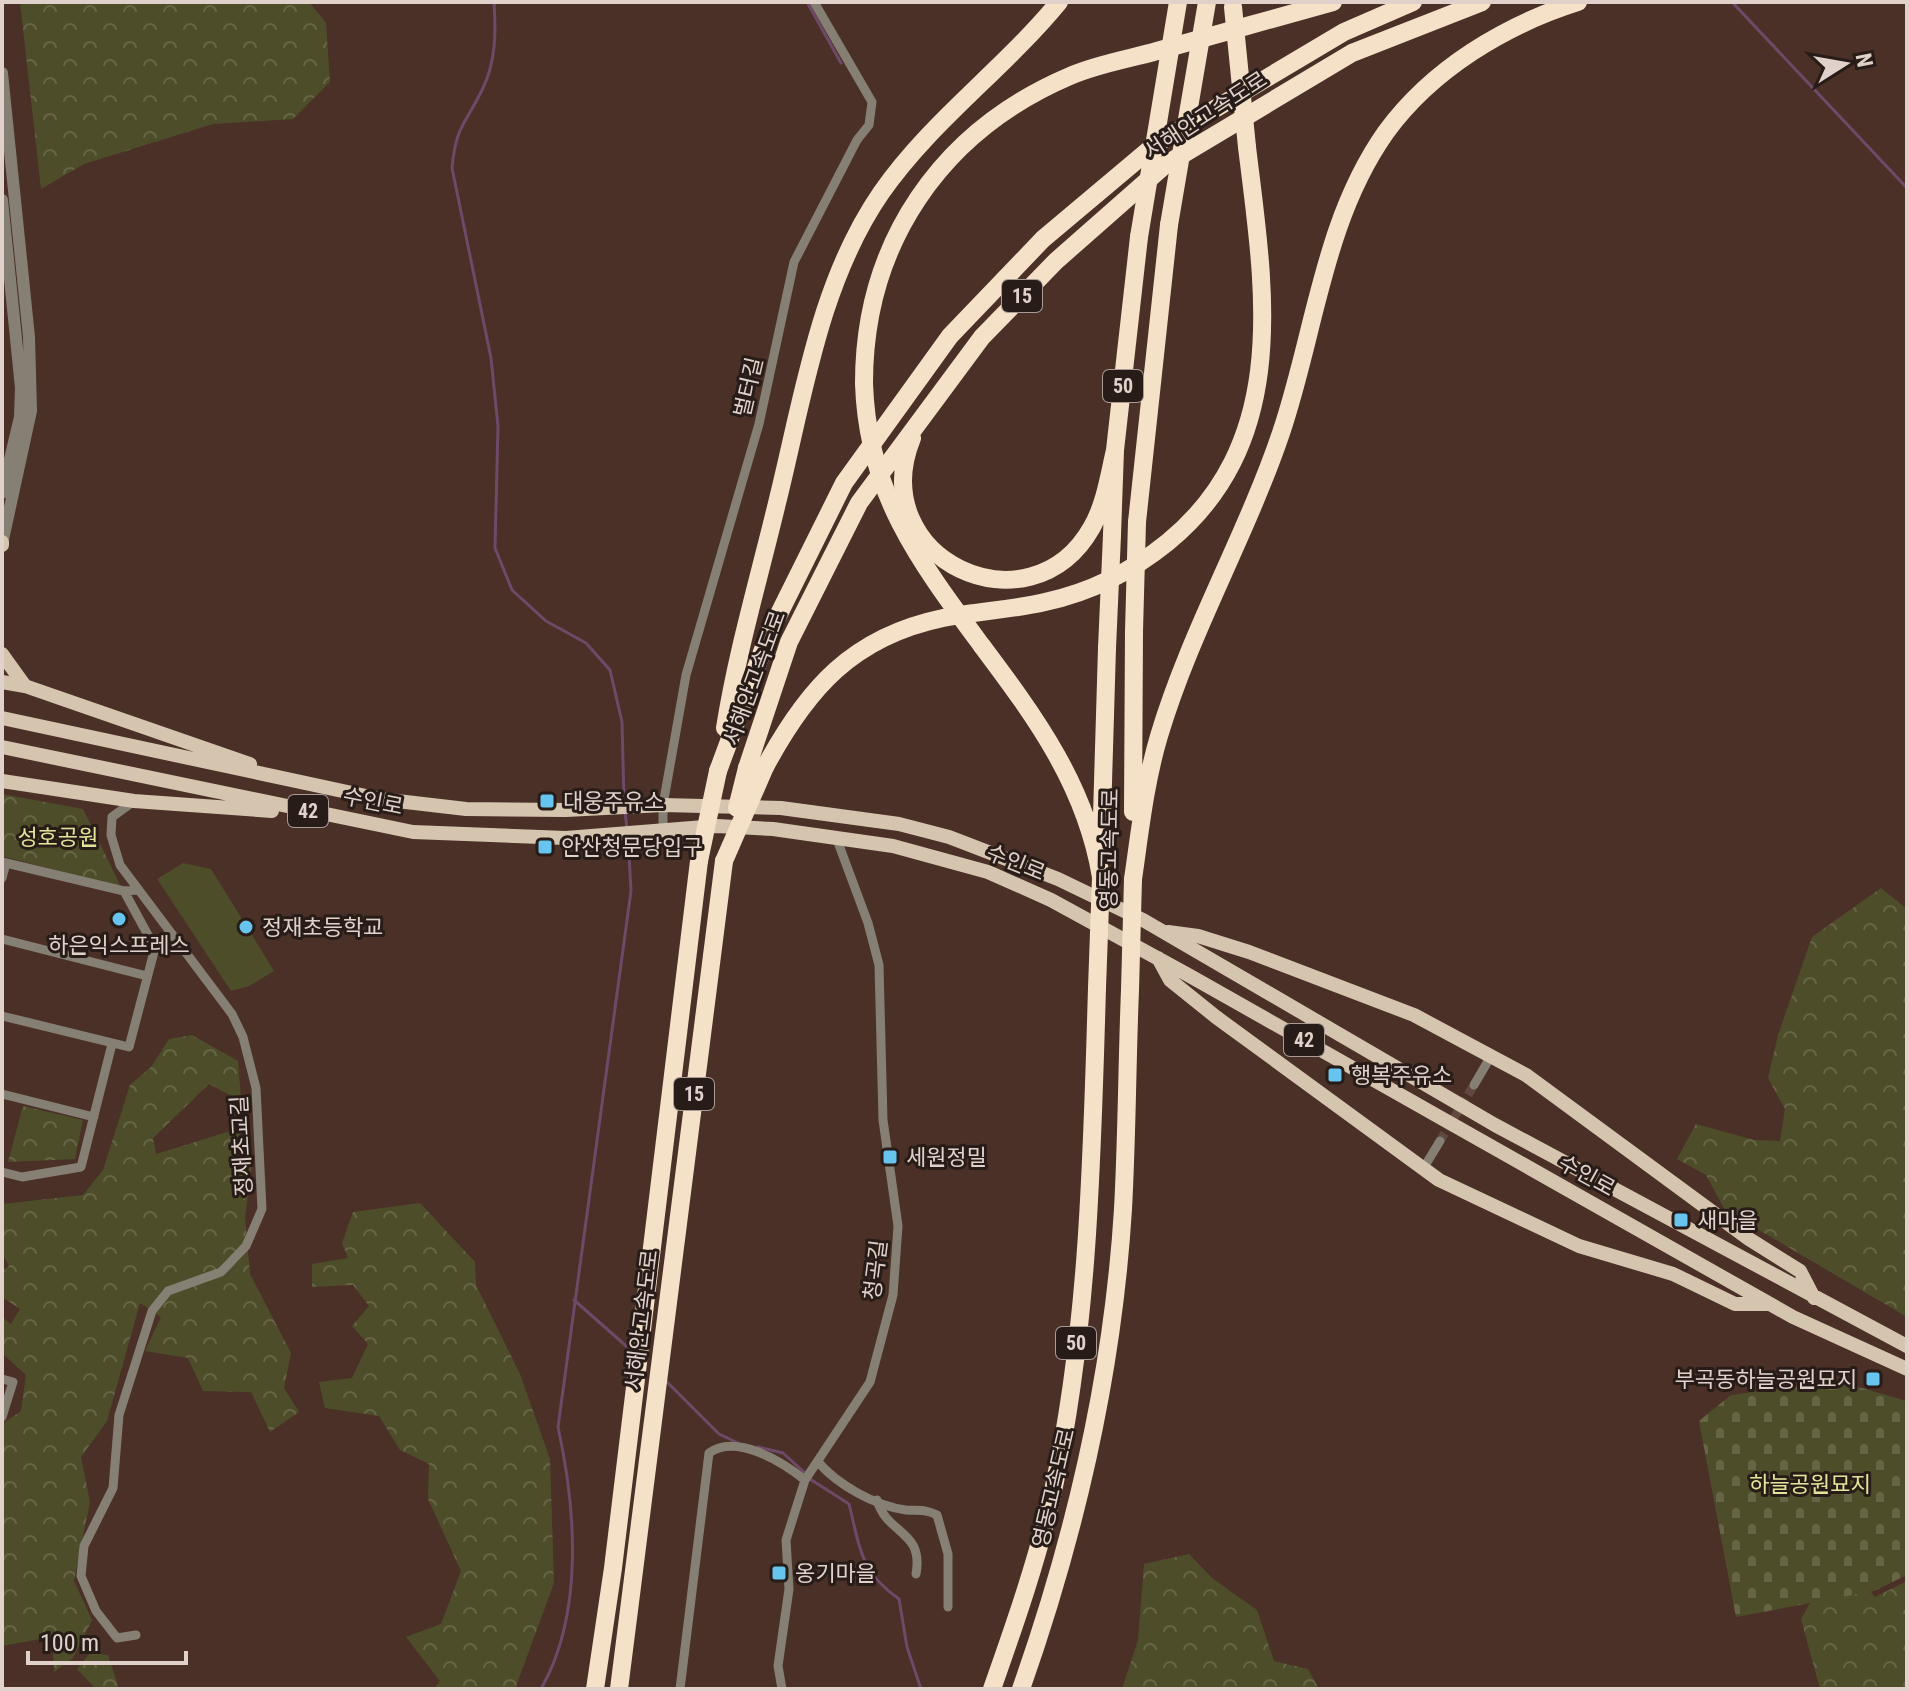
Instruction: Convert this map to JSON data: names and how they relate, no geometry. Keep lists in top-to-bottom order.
{
  "streets": {
    "highway": [
      "서해안고속도로",
      "15",
      "50",
      "영동고속도로"
    ],
    "main road": ["수인로", "42"],
    "street": ["벌터길", "정재초교길", "청곡길"]
  },
  "crossings": [
    ["벌터길", "수인로"],
    ["수인로", "청곡길"]
  ],
  "parks": ["성호공원", "하늘공원묘지"],
  "places": {
    "transit": [
      "대웅주유소",
      "안산청문당입구",
      "행복주유소",
      "세원정밀",
      "새마을",
      "부곡동하늘공원묘지",
      "옹기마을"
    ],
    "other": ["하은익스프레스", "정재초등학교"]
  },
  "scale_bar": "100 m",
  "north": "right"
}
